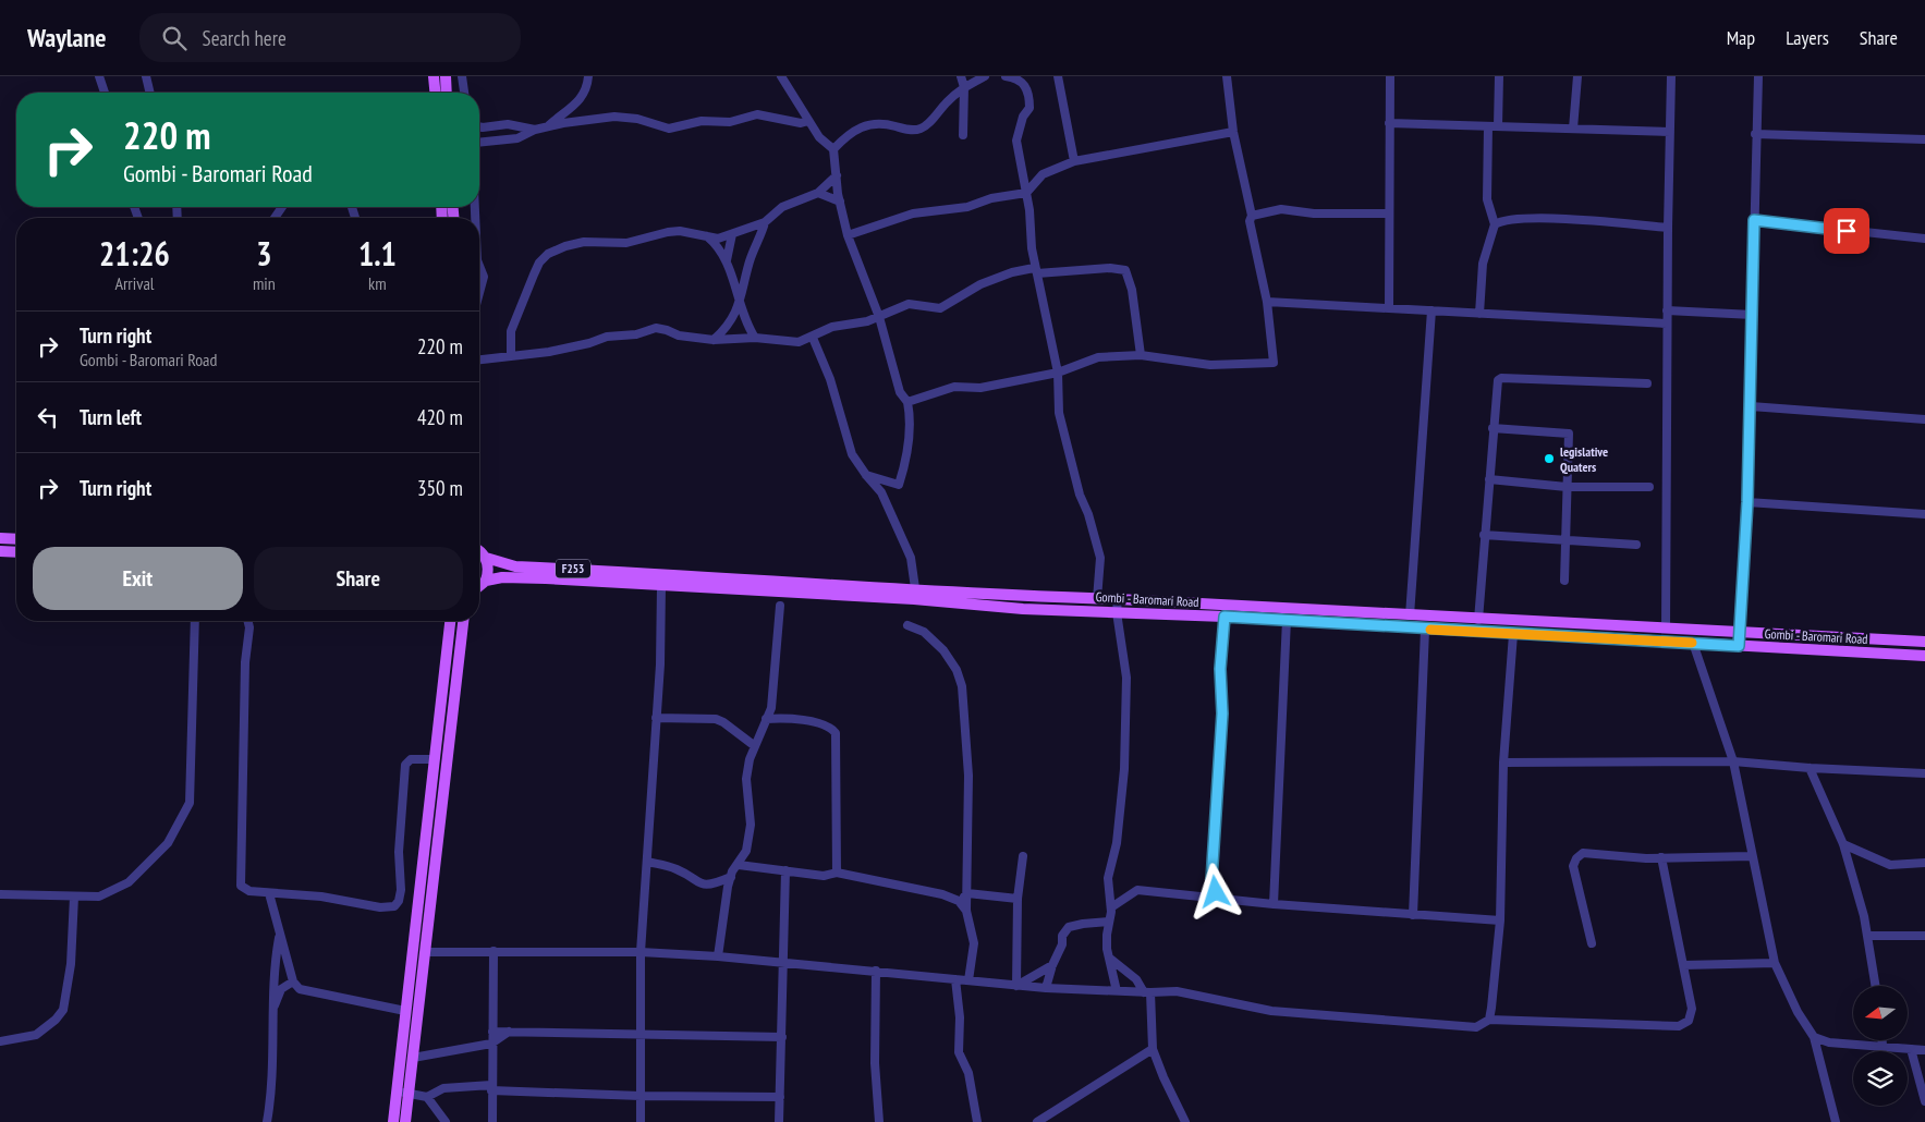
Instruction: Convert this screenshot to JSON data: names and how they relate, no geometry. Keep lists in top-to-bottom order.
{
  "streets": {
    "main road": ["F253", "Gombi - Baromari Road"]
  },
  "crossings": [
    ["F253", "Gombi - Baromari Road"]
  ],
  "places": ["legislative Quaters"],
  "north": "left",
  "page": {
    "header": "Waylane",
    "search": "Search here",
    "nav": ["Map", "Layers", "Share"],
    "turn": ["220 m", "Gombi - Baromari Road"],
    "eta": [
      "21:26",
      "Arrival",
      "3",
      "min",
      "1.1",
      "km"
    ],
    "list": [
      {
        "name": "Turn right",
        "note": "Gombi - Baromari Road",
        "value": "220 m"
      },
      {
        "name": "Turn left",
        "value": "420 m"
      },
      {
        "name": "Turn right",
        "value": "350 m"
      }
    ],
    "buttons": ["Exit", "Share"]
  }
}
